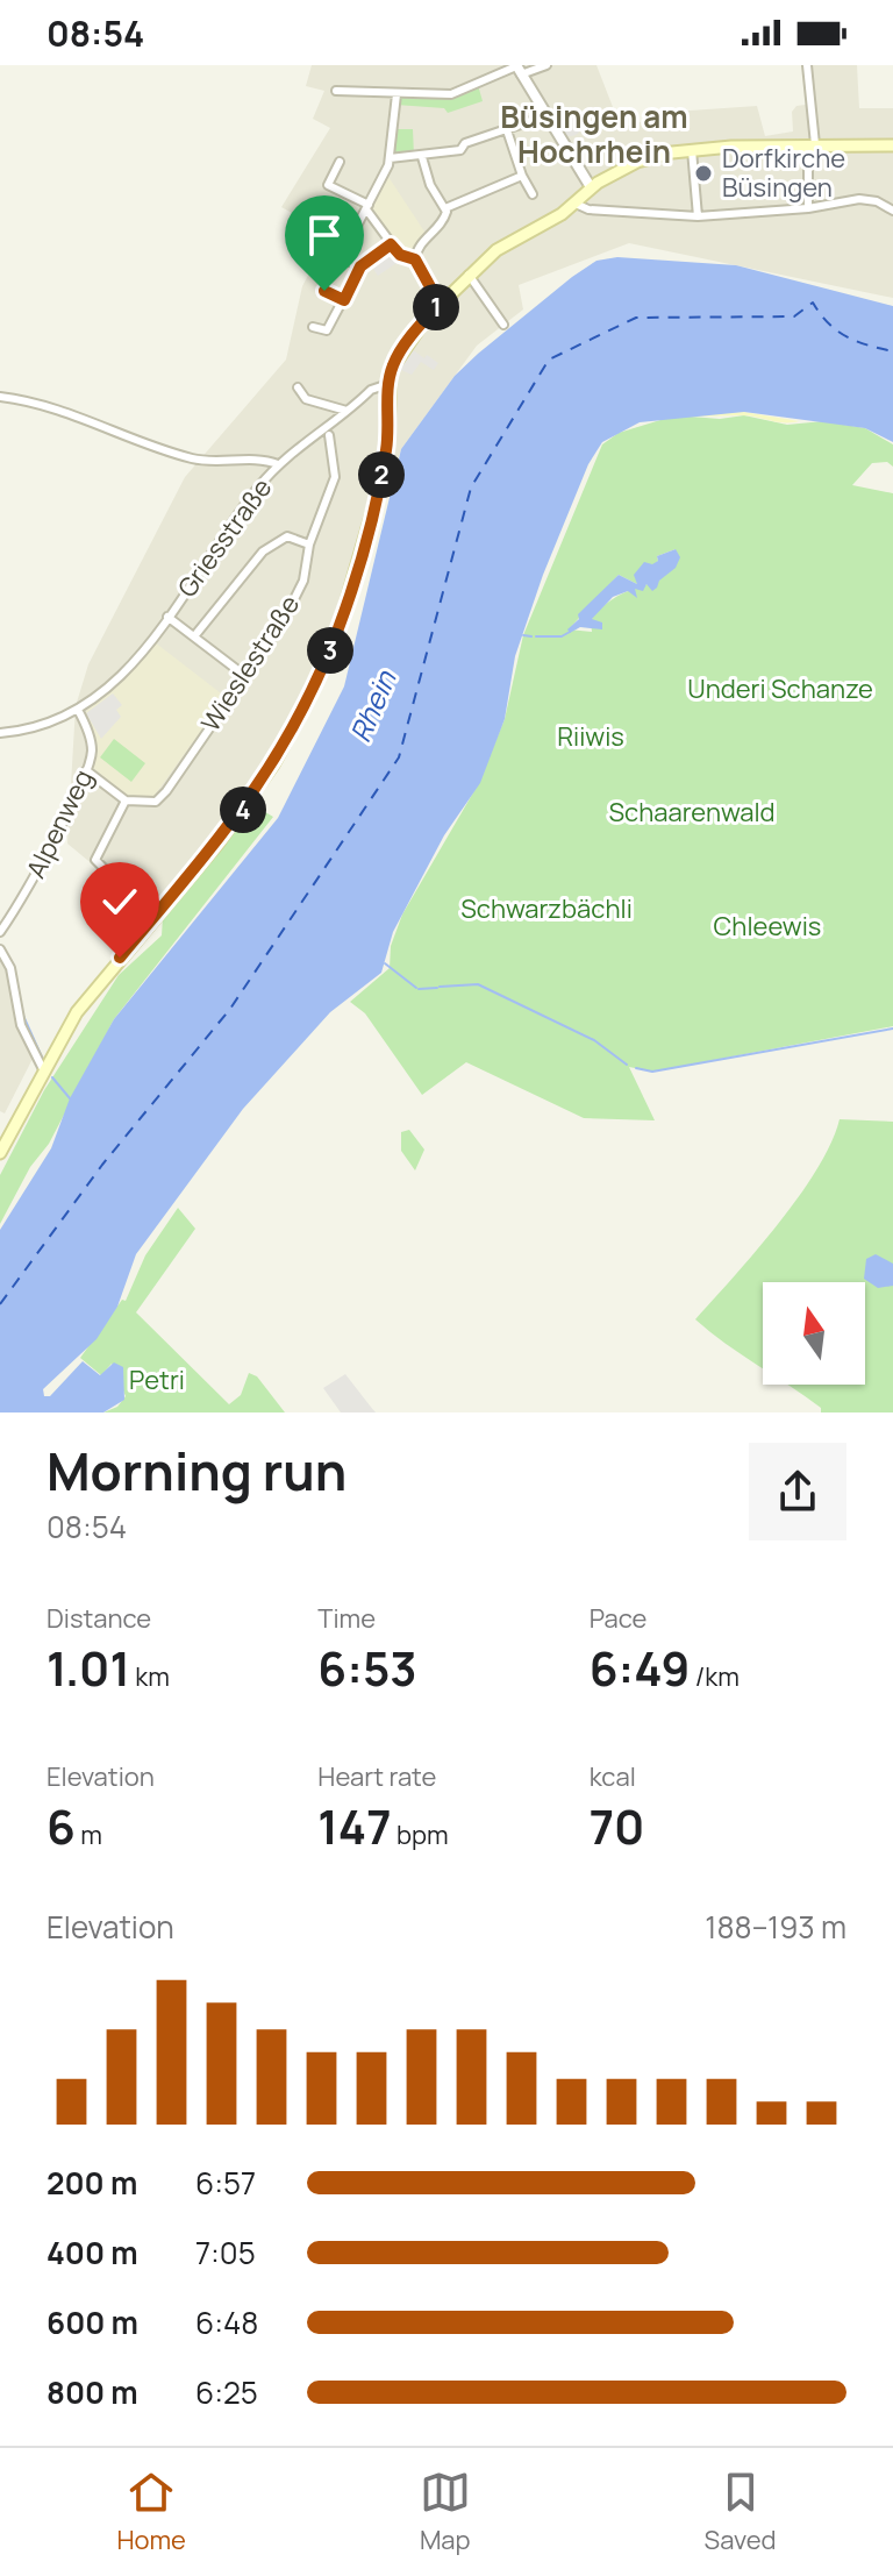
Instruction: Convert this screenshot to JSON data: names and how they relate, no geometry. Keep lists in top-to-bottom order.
{
  "streets": {
    "street": ["Griesstraße", "Wieslestraße", "Alpenweg"]
  },
  "crossings": [
    ["Griesstraße", "Alpenweg"]
  ],
  "districts": ["Büsingen am Hochrhein"],
  "water": ["Rhein"],
  "parks": [
    "Underi Schanze",
    "Riiwis",
    "Schaarenwald",
    "Schwarzbächli",
    "Chleewis",
    "Petri"
  ],
  "places": ["Dorfkirche Büsingen"],
  "north": "top",
  "page": {
    "status": "08:54",
    "pins": [
      "1",
      "2",
      "3",
      "4"
    ],
    "heading": ["Morning run", "08:54"],
    "stats": [
      ["Distance", "1.01 km"],
      ["Time", "6:53"],
      ["Pace", "6:49 /km"],
      ["Elevation", "6 m"],
      ["Heart rate", "147 bpm"],
      ["kcal", "70"]
    ],
    "chart": ["Elevation", "188–193 m"],
    "list": [
      {
        "name": "200 m",
        "note": "6:57"
      },
      {
        "name": "400 m",
        "note": "7:05"
      },
      {
        "name": "600 m",
        "note": "6:48"
      },
      {
        "name": "800 m",
        "note": "6:25"
      }
    ],
    "tabs": ["Home", "Map", "Saved"]
  }
}
